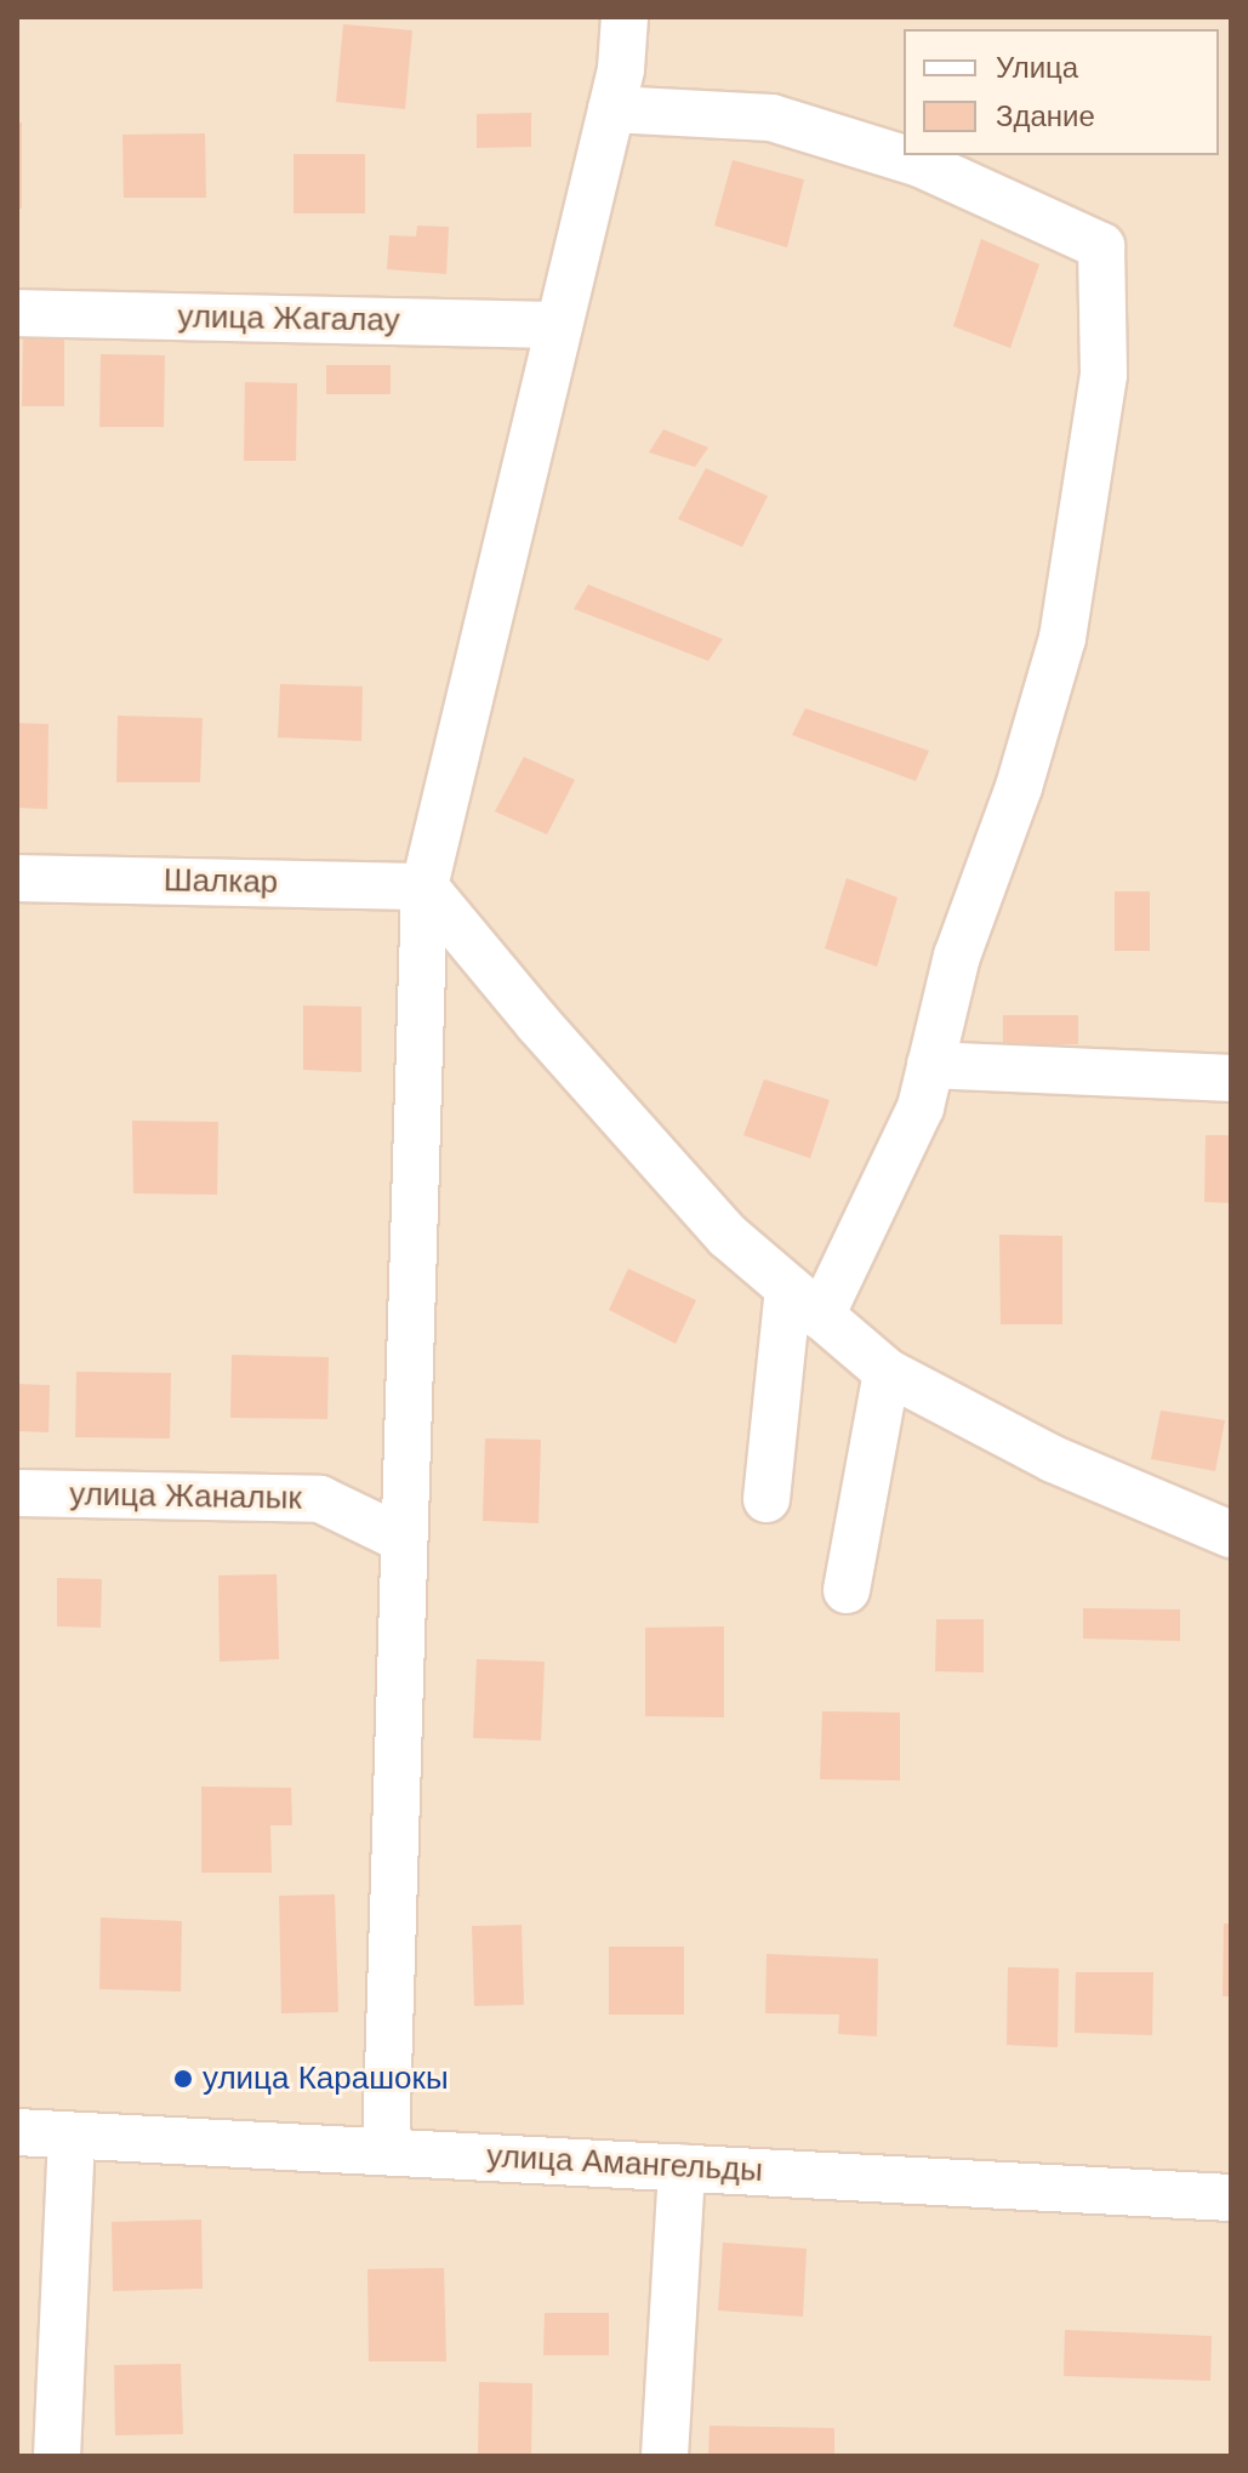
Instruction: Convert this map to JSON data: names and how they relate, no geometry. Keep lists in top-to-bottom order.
{
  "streets": {
    "street": [
      "улица Жагалау",
      "Шалкар",
      "улица Жаналык",
      "улица Амангельды"
    ]
  },
  "places": ["улица Карашокы"],
  "legend": ["Улица", "Здание"]
}
